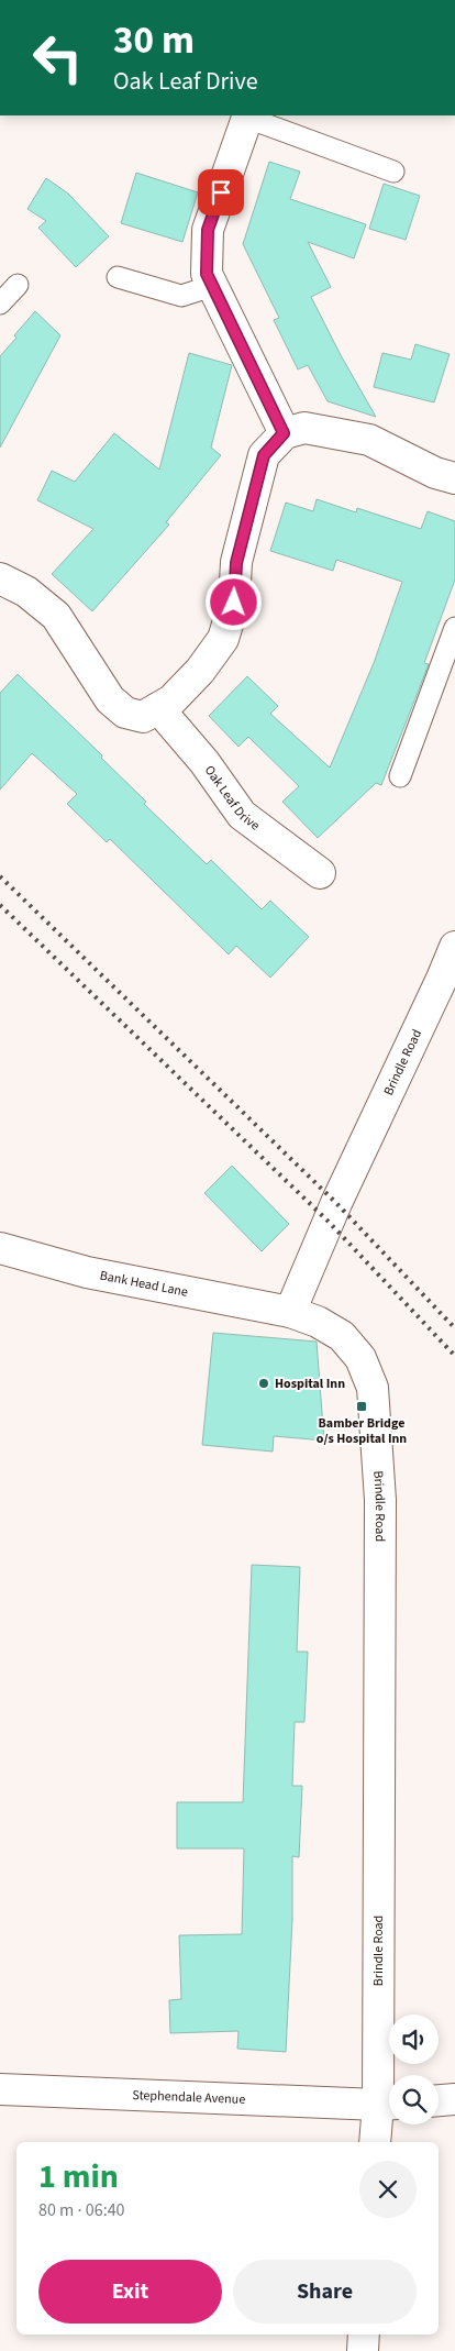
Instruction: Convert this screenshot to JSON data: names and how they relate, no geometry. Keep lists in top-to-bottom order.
{
  "streets": {
    "street": [
      "Oak Leaf Drive",
      "Brindle Road",
      "Bank Head Lane",
      "Stephendale Avenue"
    ]
  },
  "crossings": [
    ["Brindle Road", "Bank Head Lane"],
    ["Brindle Road", "Stephendale Avenue"]
  ],
  "places": {
    "other": ["Hospital Inn"],
    "transit": ["Bamber Bridge o/s Hospital Inn"]
  },
  "page": {
    "turn": ["30 m", "Oak Leaf Drive"],
    "heading": ["1 min", "80 m · 06:40"],
    "buttons": ["Exit", "Share"]
  }
}
